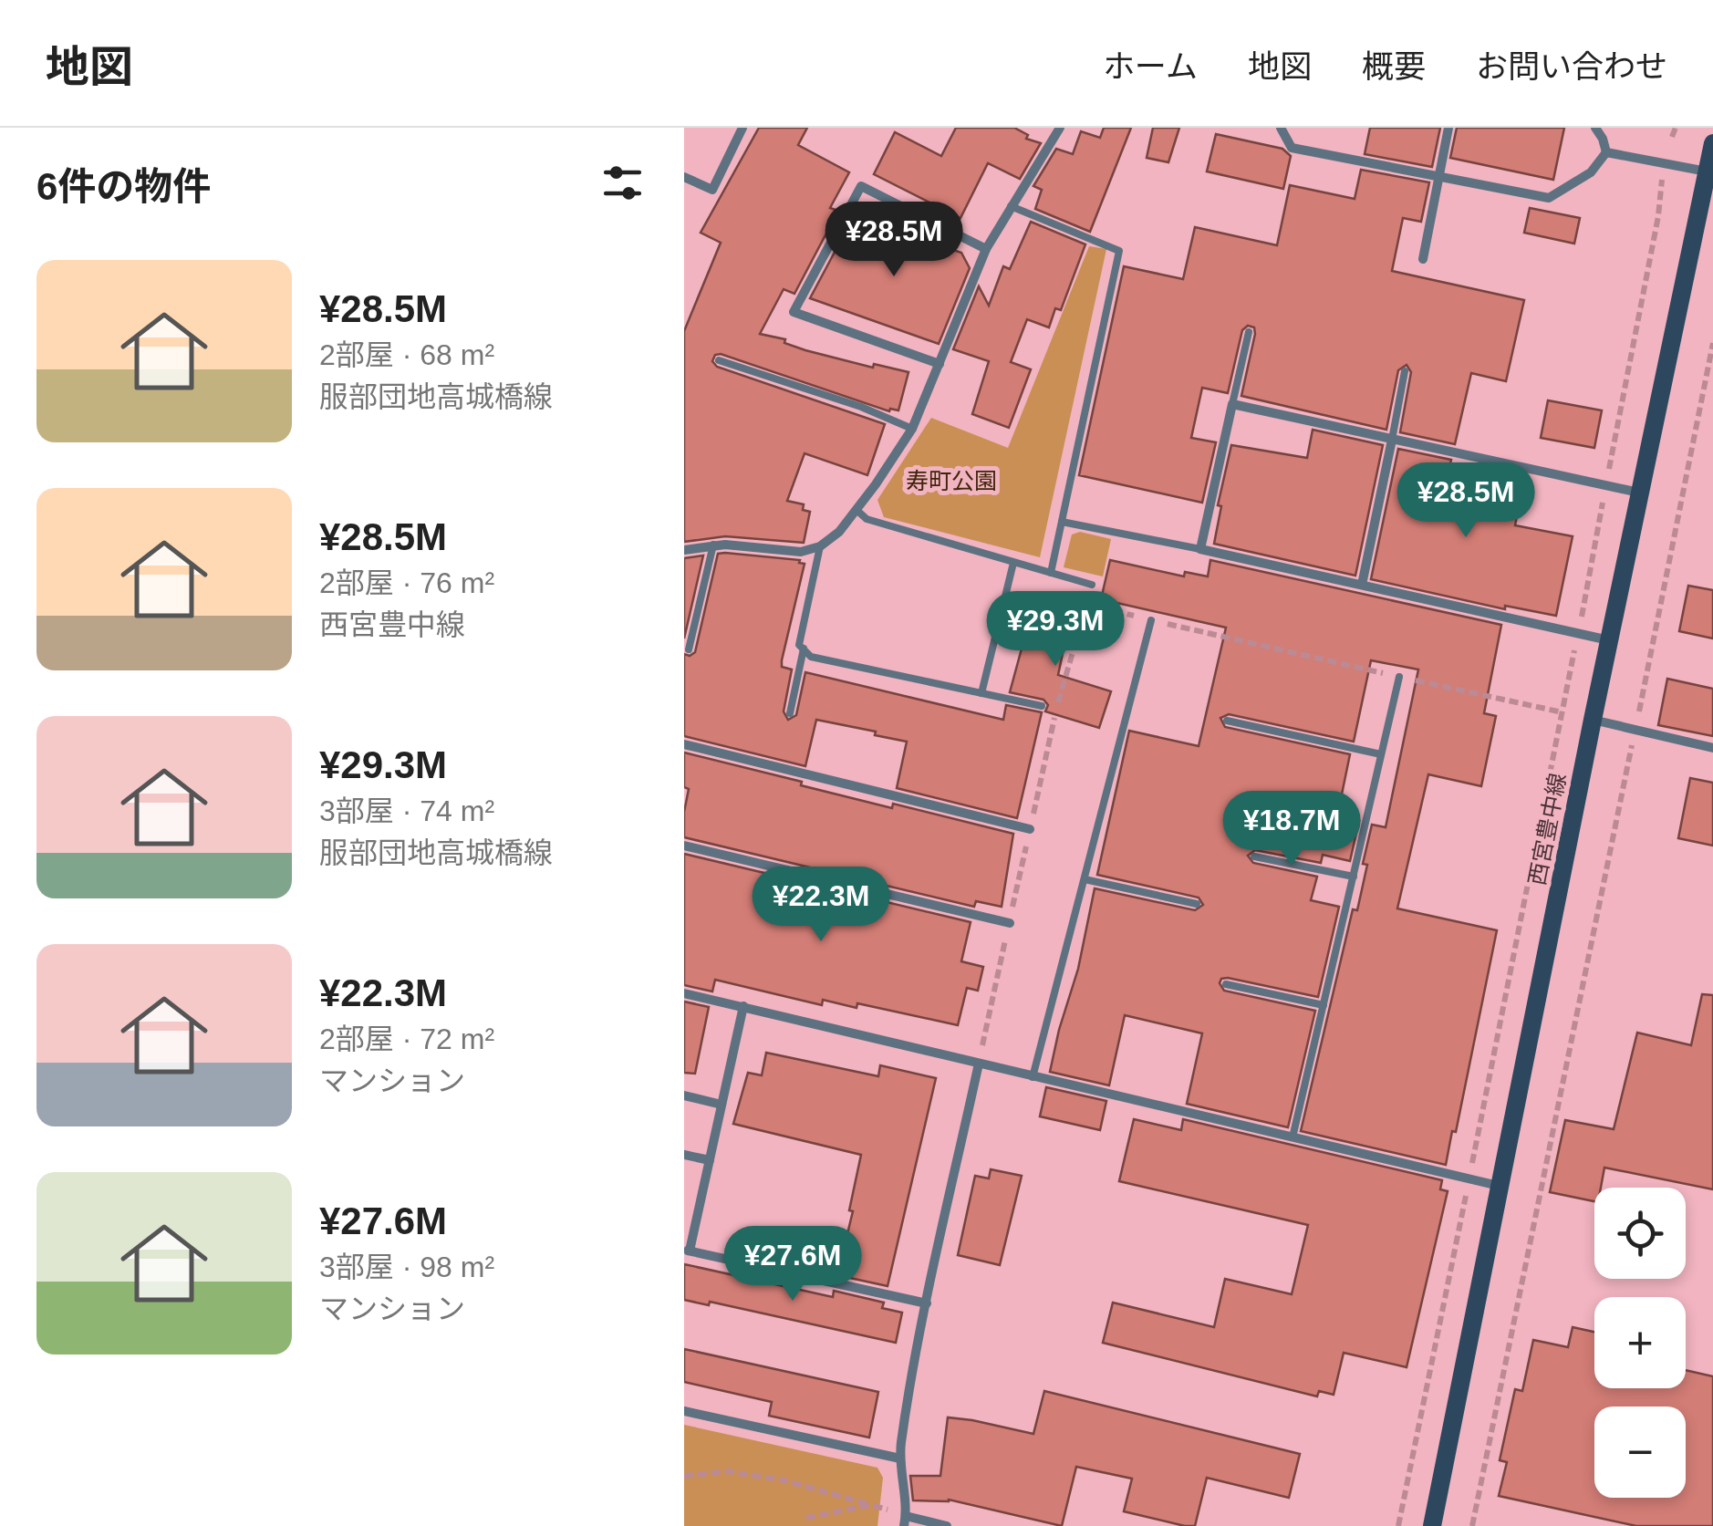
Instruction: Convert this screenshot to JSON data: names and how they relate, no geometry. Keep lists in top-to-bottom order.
{
  "streets": {
    "main road": ["西宮豊中線"]
  },
  "parks": ["寿町公園"],
  "page": {
    "header": "地図",
    "nav": [
      "ホーム",
      "地図",
      "概要",
      "お問い合わせ"
    ],
    "heading": "6件の物件",
    "price": [
      "¥28.5M",
      "¥28.5M",
      "¥29.3M",
      "¥18.7M",
      "¥22.3M",
      "¥27.6M"
    ],
    "list": [
      {
        "name": "¥28.5M",
        "note": "2部屋 · 68 m² · 服部団地高城橋線"
      },
      {
        "name": "¥28.5M",
        "note": "2部屋 · 76 m² · 西宮豊中線"
      },
      {
        "name": "¥29.3M",
        "note": "3部屋 · 74 m² · 服部団地高城橋線"
      },
      {
        "name": "¥22.3M",
        "note": "2部屋 · 72 m² · マンション"
      },
      {
        "name": "¥27.6M",
        "note": "3部屋 · 98 m² · マンション"
      }
    ],
    "map_buttons": ["+", "−"]
  }
}
